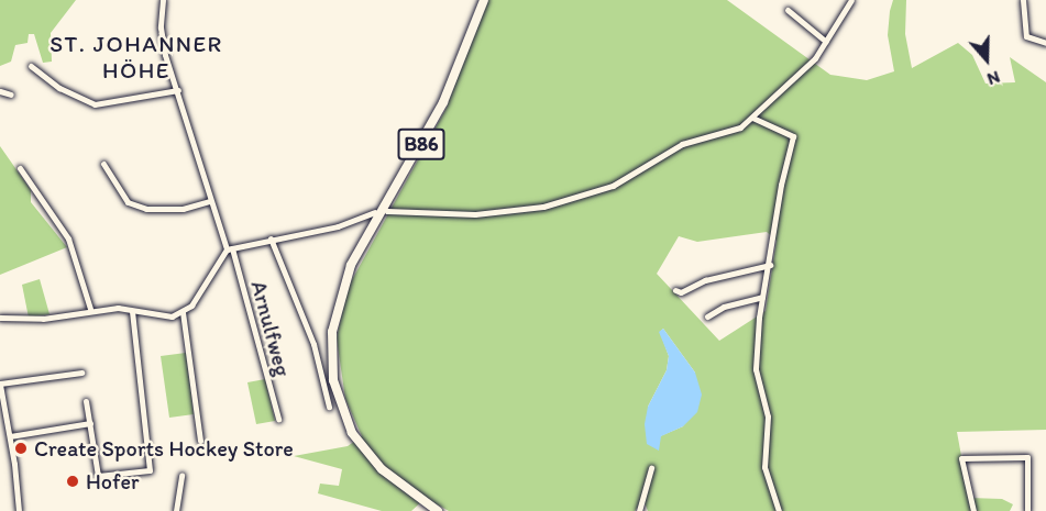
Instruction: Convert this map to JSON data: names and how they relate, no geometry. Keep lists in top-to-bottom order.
{
  "streets": {
    "main road": ["B86"],
    "street": ["Arnulfweg"]
  },
  "districts": ["ST. JOHANNER HÖHE"],
  "places": ["Create Sports Hockey Store", "Hofer"],
  "north": "bottom"
}
